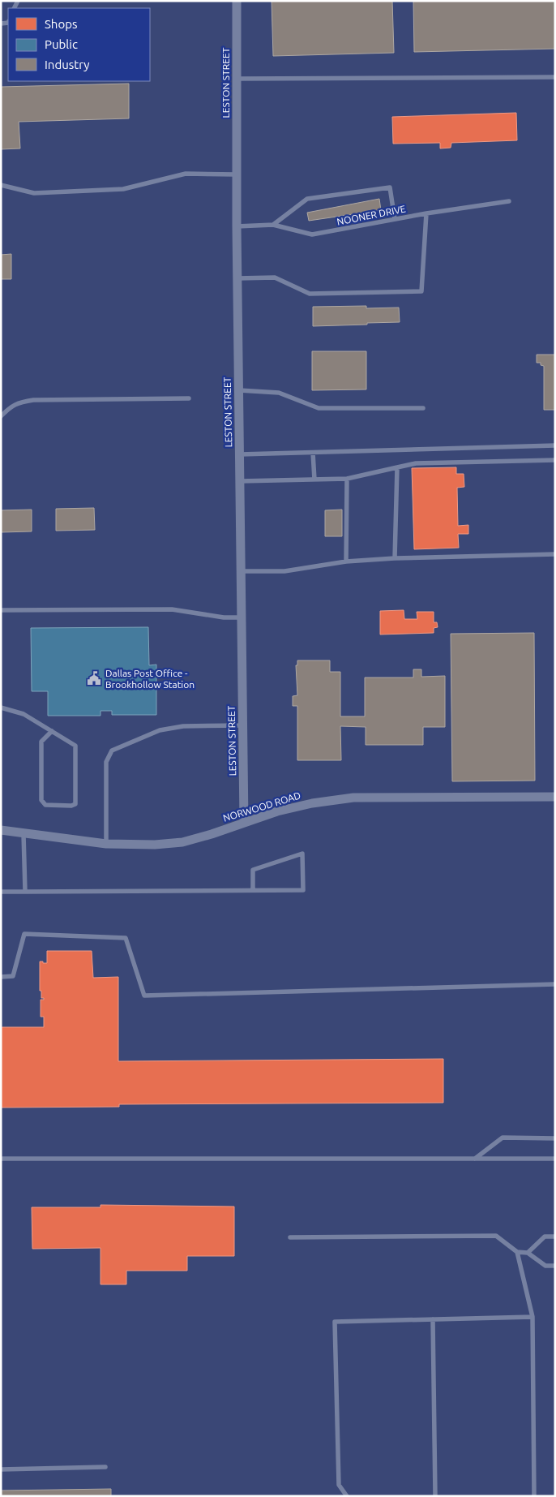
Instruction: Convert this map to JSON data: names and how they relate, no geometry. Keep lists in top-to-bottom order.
{
  "streets": {
    "street": ["LESTON STREET", "NORWOOD ROAD"],
    "lane": ["NOONER DRIVE"]
  },
  "crossings": [
    ["LESTON STREET", "NOONER DRIVE"],
    ["LESTON STREET", "NORWOOD ROAD"]
  ],
  "places": {
    "public building": ["Dallas Post Office - Brookhollow Station"]
  },
  "legend": ["Shops", "Public", "Industry"]
}
